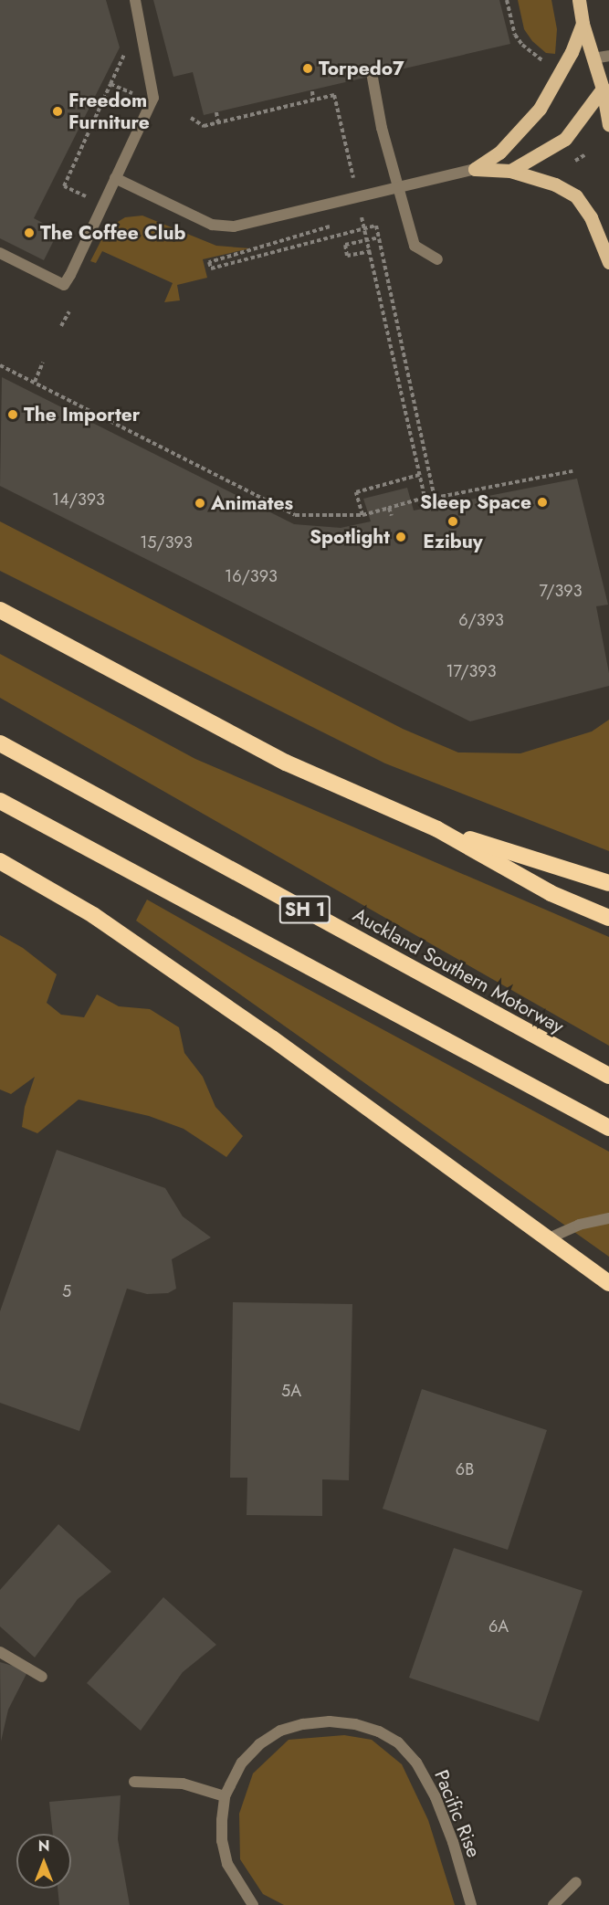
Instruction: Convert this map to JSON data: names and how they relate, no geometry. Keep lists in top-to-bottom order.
{
  "streets": {
    "highway": ["SH 1", "Auckland Southern Motorway"],
    "street": ["Pacific Rise"]
  },
  "places": [
    "Torpedo7",
    "Freedom Furniture",
    "The Coffee Club",
    "The Importer",
    "Sleep Space",
    "Animates",
    "Ezibuy",
    "Spotlight"
  ],
  "house_numbers": [
    "14/393",
    "15/393",
    "16/393",
    "7/393",
    "6/393",
    "17/393",
    "5",
    "5A",
    "6B",
    "6A"
  ],
  "north": "top"
}
